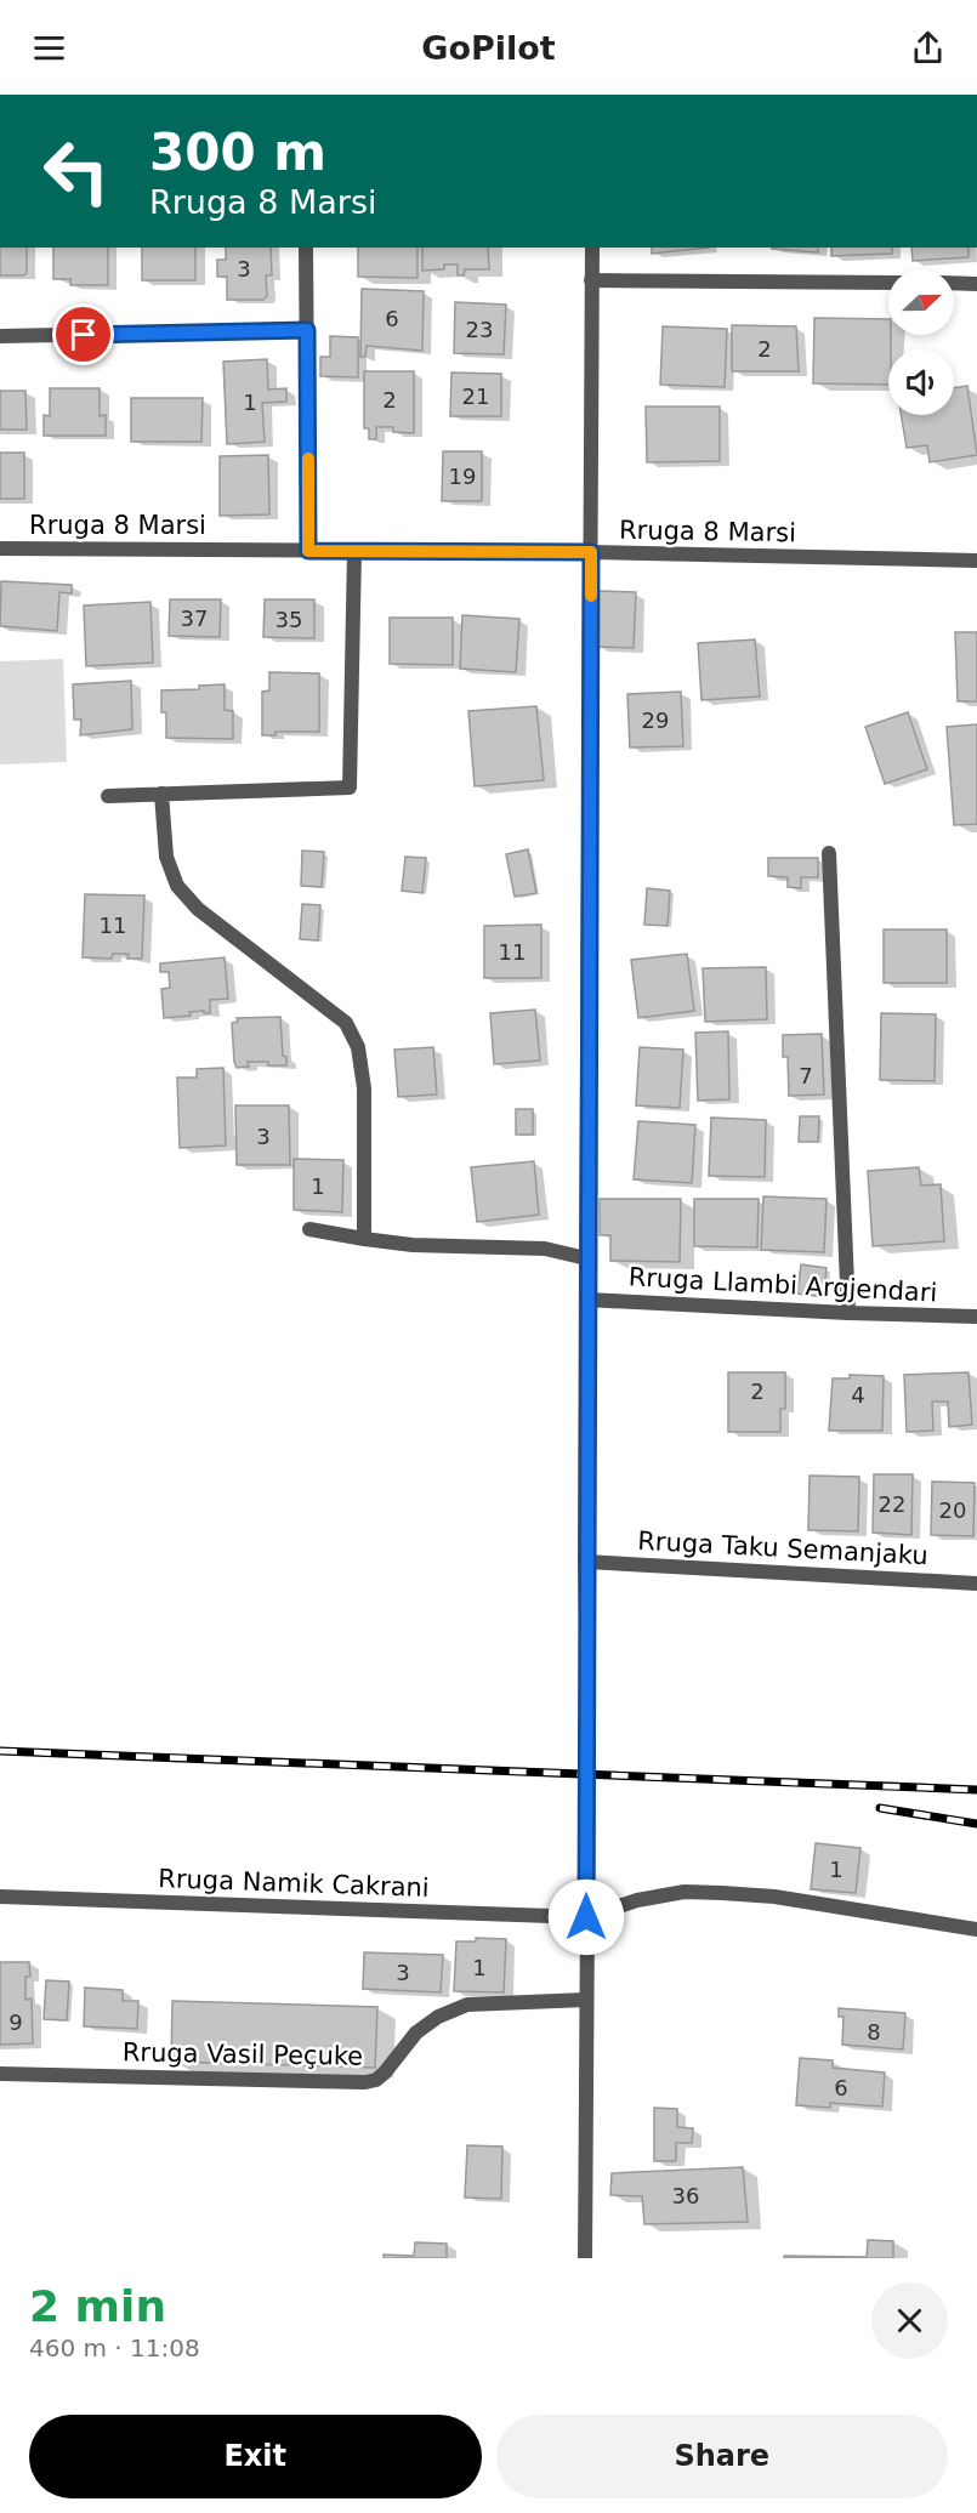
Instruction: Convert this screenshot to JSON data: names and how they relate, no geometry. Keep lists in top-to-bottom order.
{
  "streets": {
    "street": [
      "Rruga 8 Marsi",
      "Rruga Llambi Argjendari",
      "Rruga Taku Semanjaku",
      "Rruga Namik Cakrani",
      "Rruga Vasil Peçuke"
    ]
  },
  "house_numbers": [
    "3",
    "6",
    "23",
    "2",
    "21",
    "2",
    "1",
    "19",
    "37",
    "35",
    "29",
    "11",
    "11",
    "7",
    "3",
    "1",
    "2",
    "4",
    "22",
    "20",
    "1",
    "1",
    "3",
    "9",
    "8",
    "6",
    "36"
  ],
  "north": "right",
  "page": {
    "header": "GoPilot",
    "turn": ["300 m", "Rruga 8 Marsi"],
    "heading": ["2 min", "460 m · 11:08"],
    "buttons": ["Exit", "Share"]
  }
}
